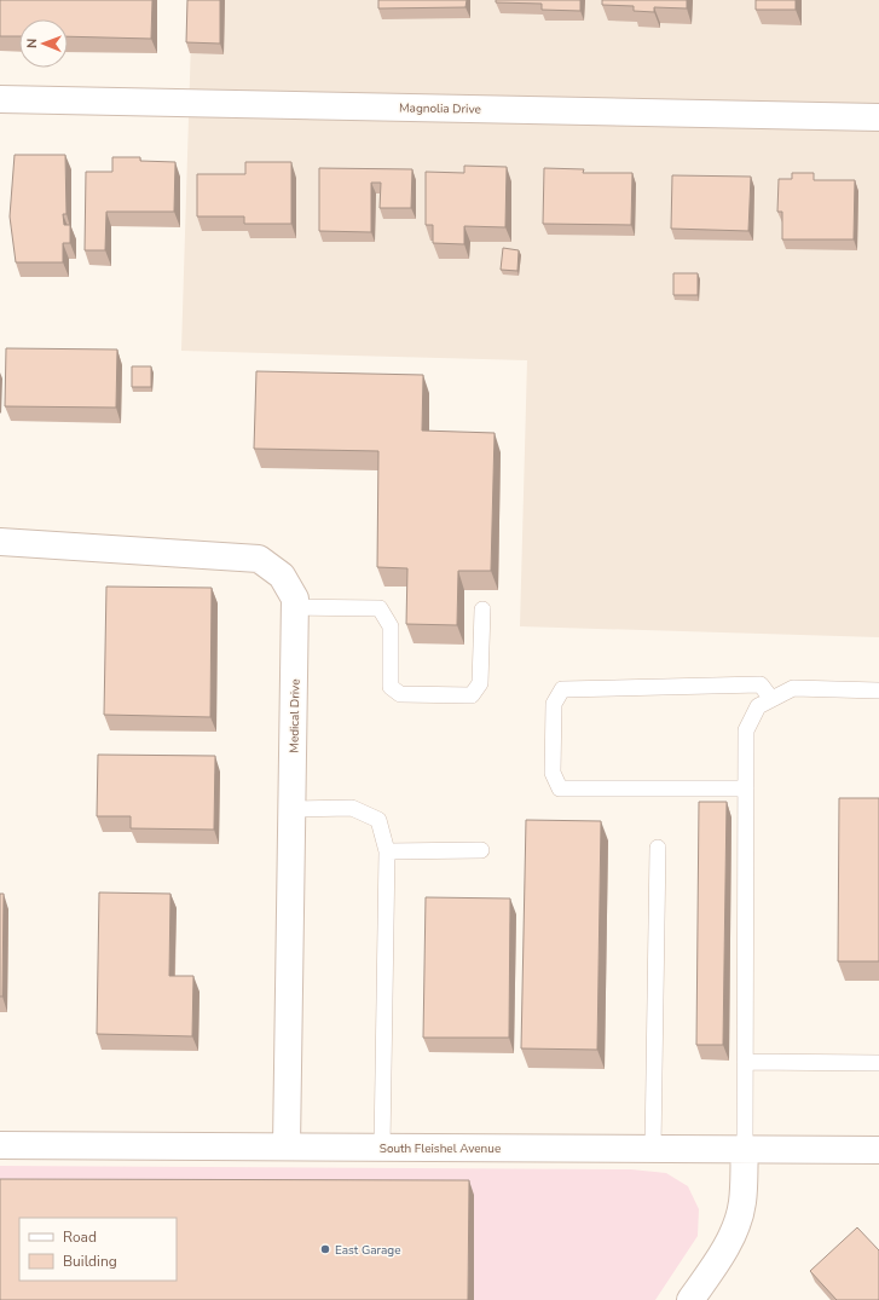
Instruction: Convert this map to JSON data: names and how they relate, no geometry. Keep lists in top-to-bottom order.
{
  "streets": {
    "street": ["Magnolia Drive", "Medical Drive", "South Fleishel Avenue"]
  },
  "crossings": [
    ["Medical Drive", "South Fleishel Avenue"]
  ],
  "places": ["East Garage"],
  "legend": ["Road", "Building"],
  "north": "left"
}
